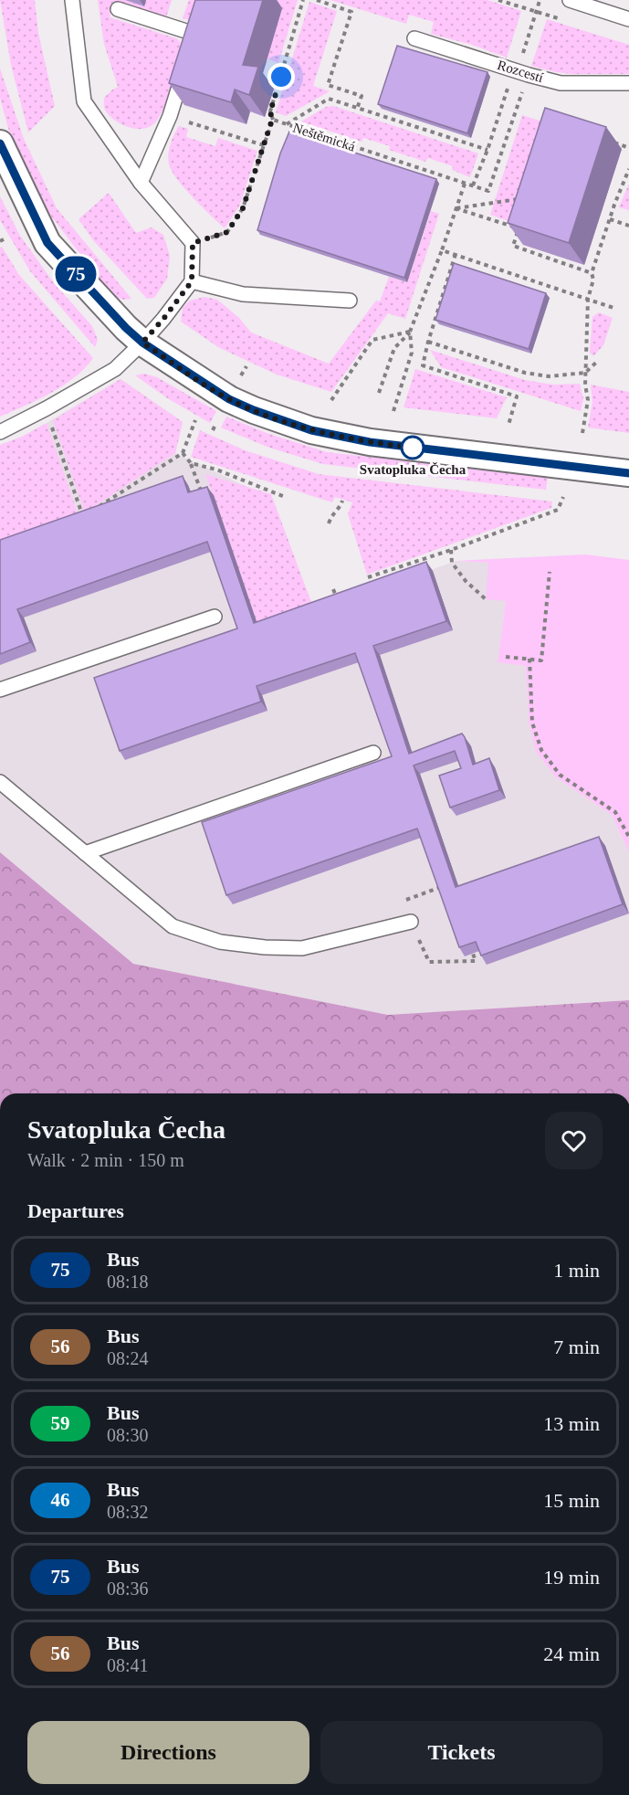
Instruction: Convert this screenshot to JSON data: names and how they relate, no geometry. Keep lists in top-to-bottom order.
{
  "streets": {
    "lane": ["Rozcestí"],
    "path": ["Neštěmická"]
  },
  "places": ["Svatopluka Čecha"],
  "lines": ["bus line 75"],
  "page": {
    "on_map": "75",
    "heading": [
      ["Svatopluka Čecha", "Walk · 2 min · 150 m"],
      "Departures"
    ],
    "list": [
      {
        "mark": "75",
        "name": "Bus",
        "note": "08:18",
        "value": "1 min"
      },
      {
        "mark": "56",
        "name": "Bus",
        "note": "08:24",
        "value": "7 min"
      },
      {
        "mark": "59",
        "name": "Bus",
        "note": "08:30",
        "value": "13 min"
      },
      {
        "mark": "46",
        "name": "Bus",
        "note": "08:32",
        "value": "15 min"
      },
      {
        "mark": "75",
        "name": "Bus",
        "note": "08:36",
        "value": "19 min"
      },
      {
        "mark": "56",
        "name": "Bus",
        "note": "08:41",
        "value": "24 min"
      }
    ],
    "buttons": ["Directions", "Tickets"]
  }
}
